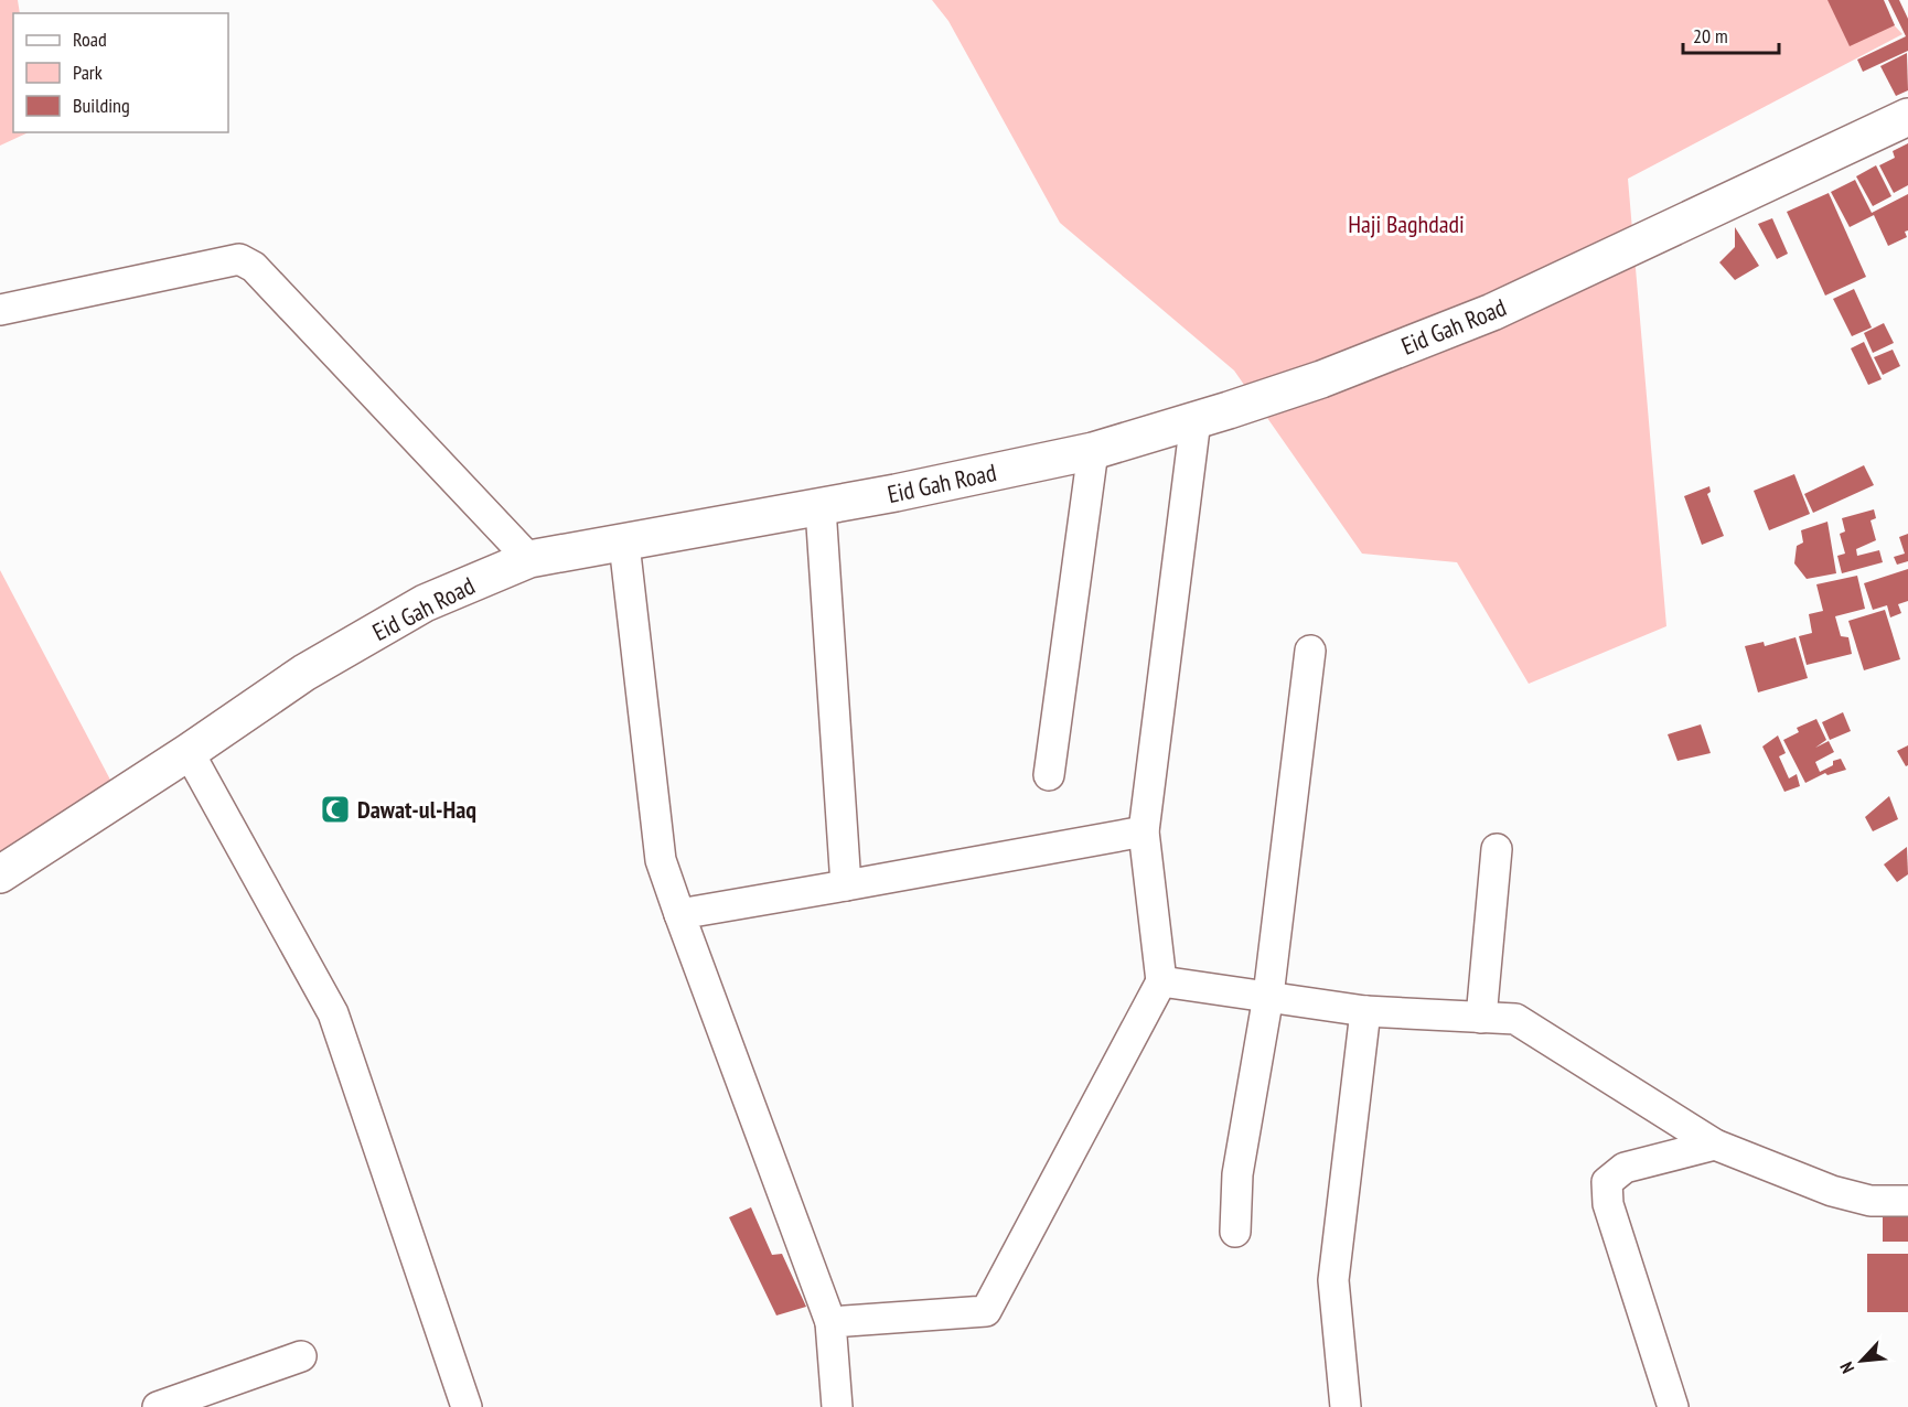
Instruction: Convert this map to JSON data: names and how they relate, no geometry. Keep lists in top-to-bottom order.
{
  "streets": {
    "main road": ["Eid Gah Road"]
  },
  "parks": ["Haji Baghdadi"],
  "places": {
    "mosque": ["Dawat-ul-Haq"]
  },
  "legend": ["Road", "Park", "Building"],
  "scale_bar": "20 m",
  "north": "bottom left"
}
